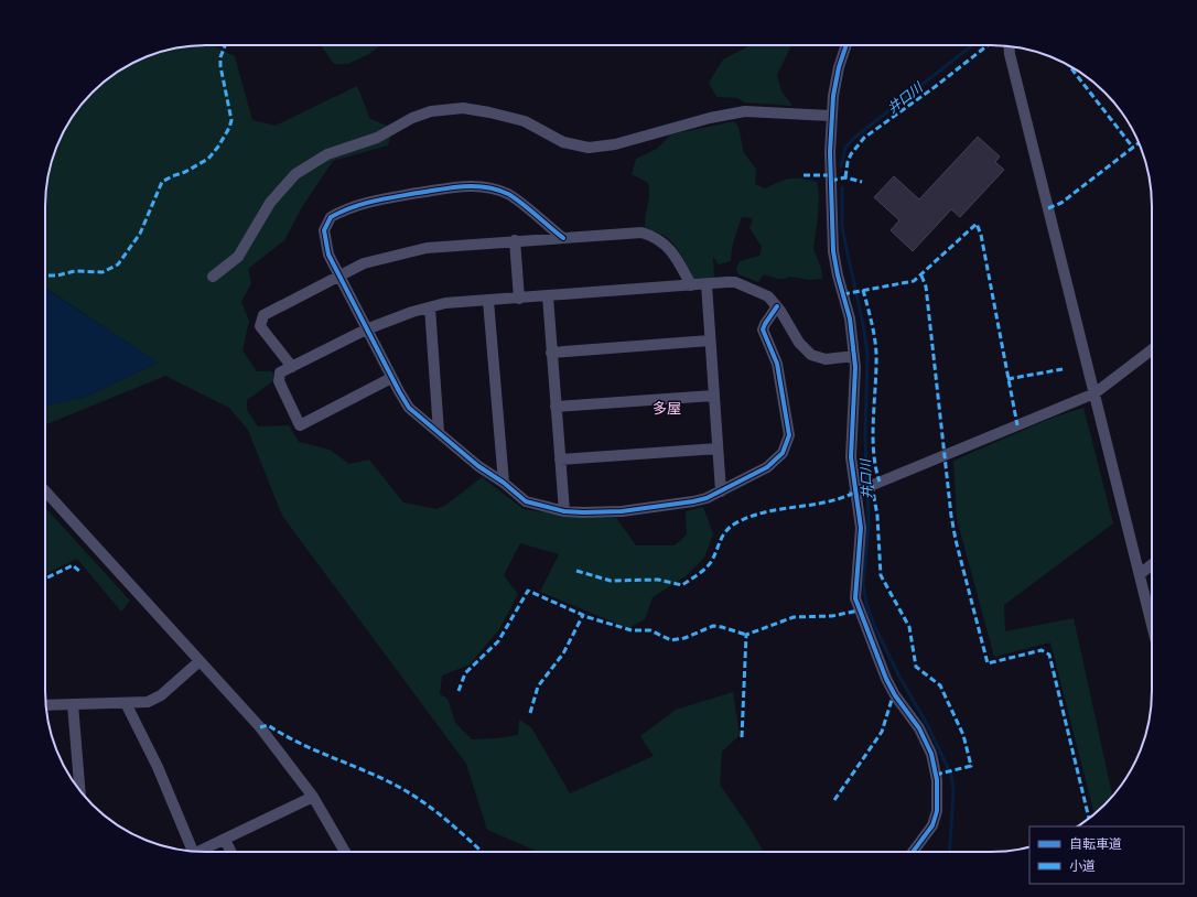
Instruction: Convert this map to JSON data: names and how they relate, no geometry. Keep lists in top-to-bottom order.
{
  "districts": ["多屋"],
  "water": ["井口川"],
  "legend": ["自転車道", "小道"]
}
